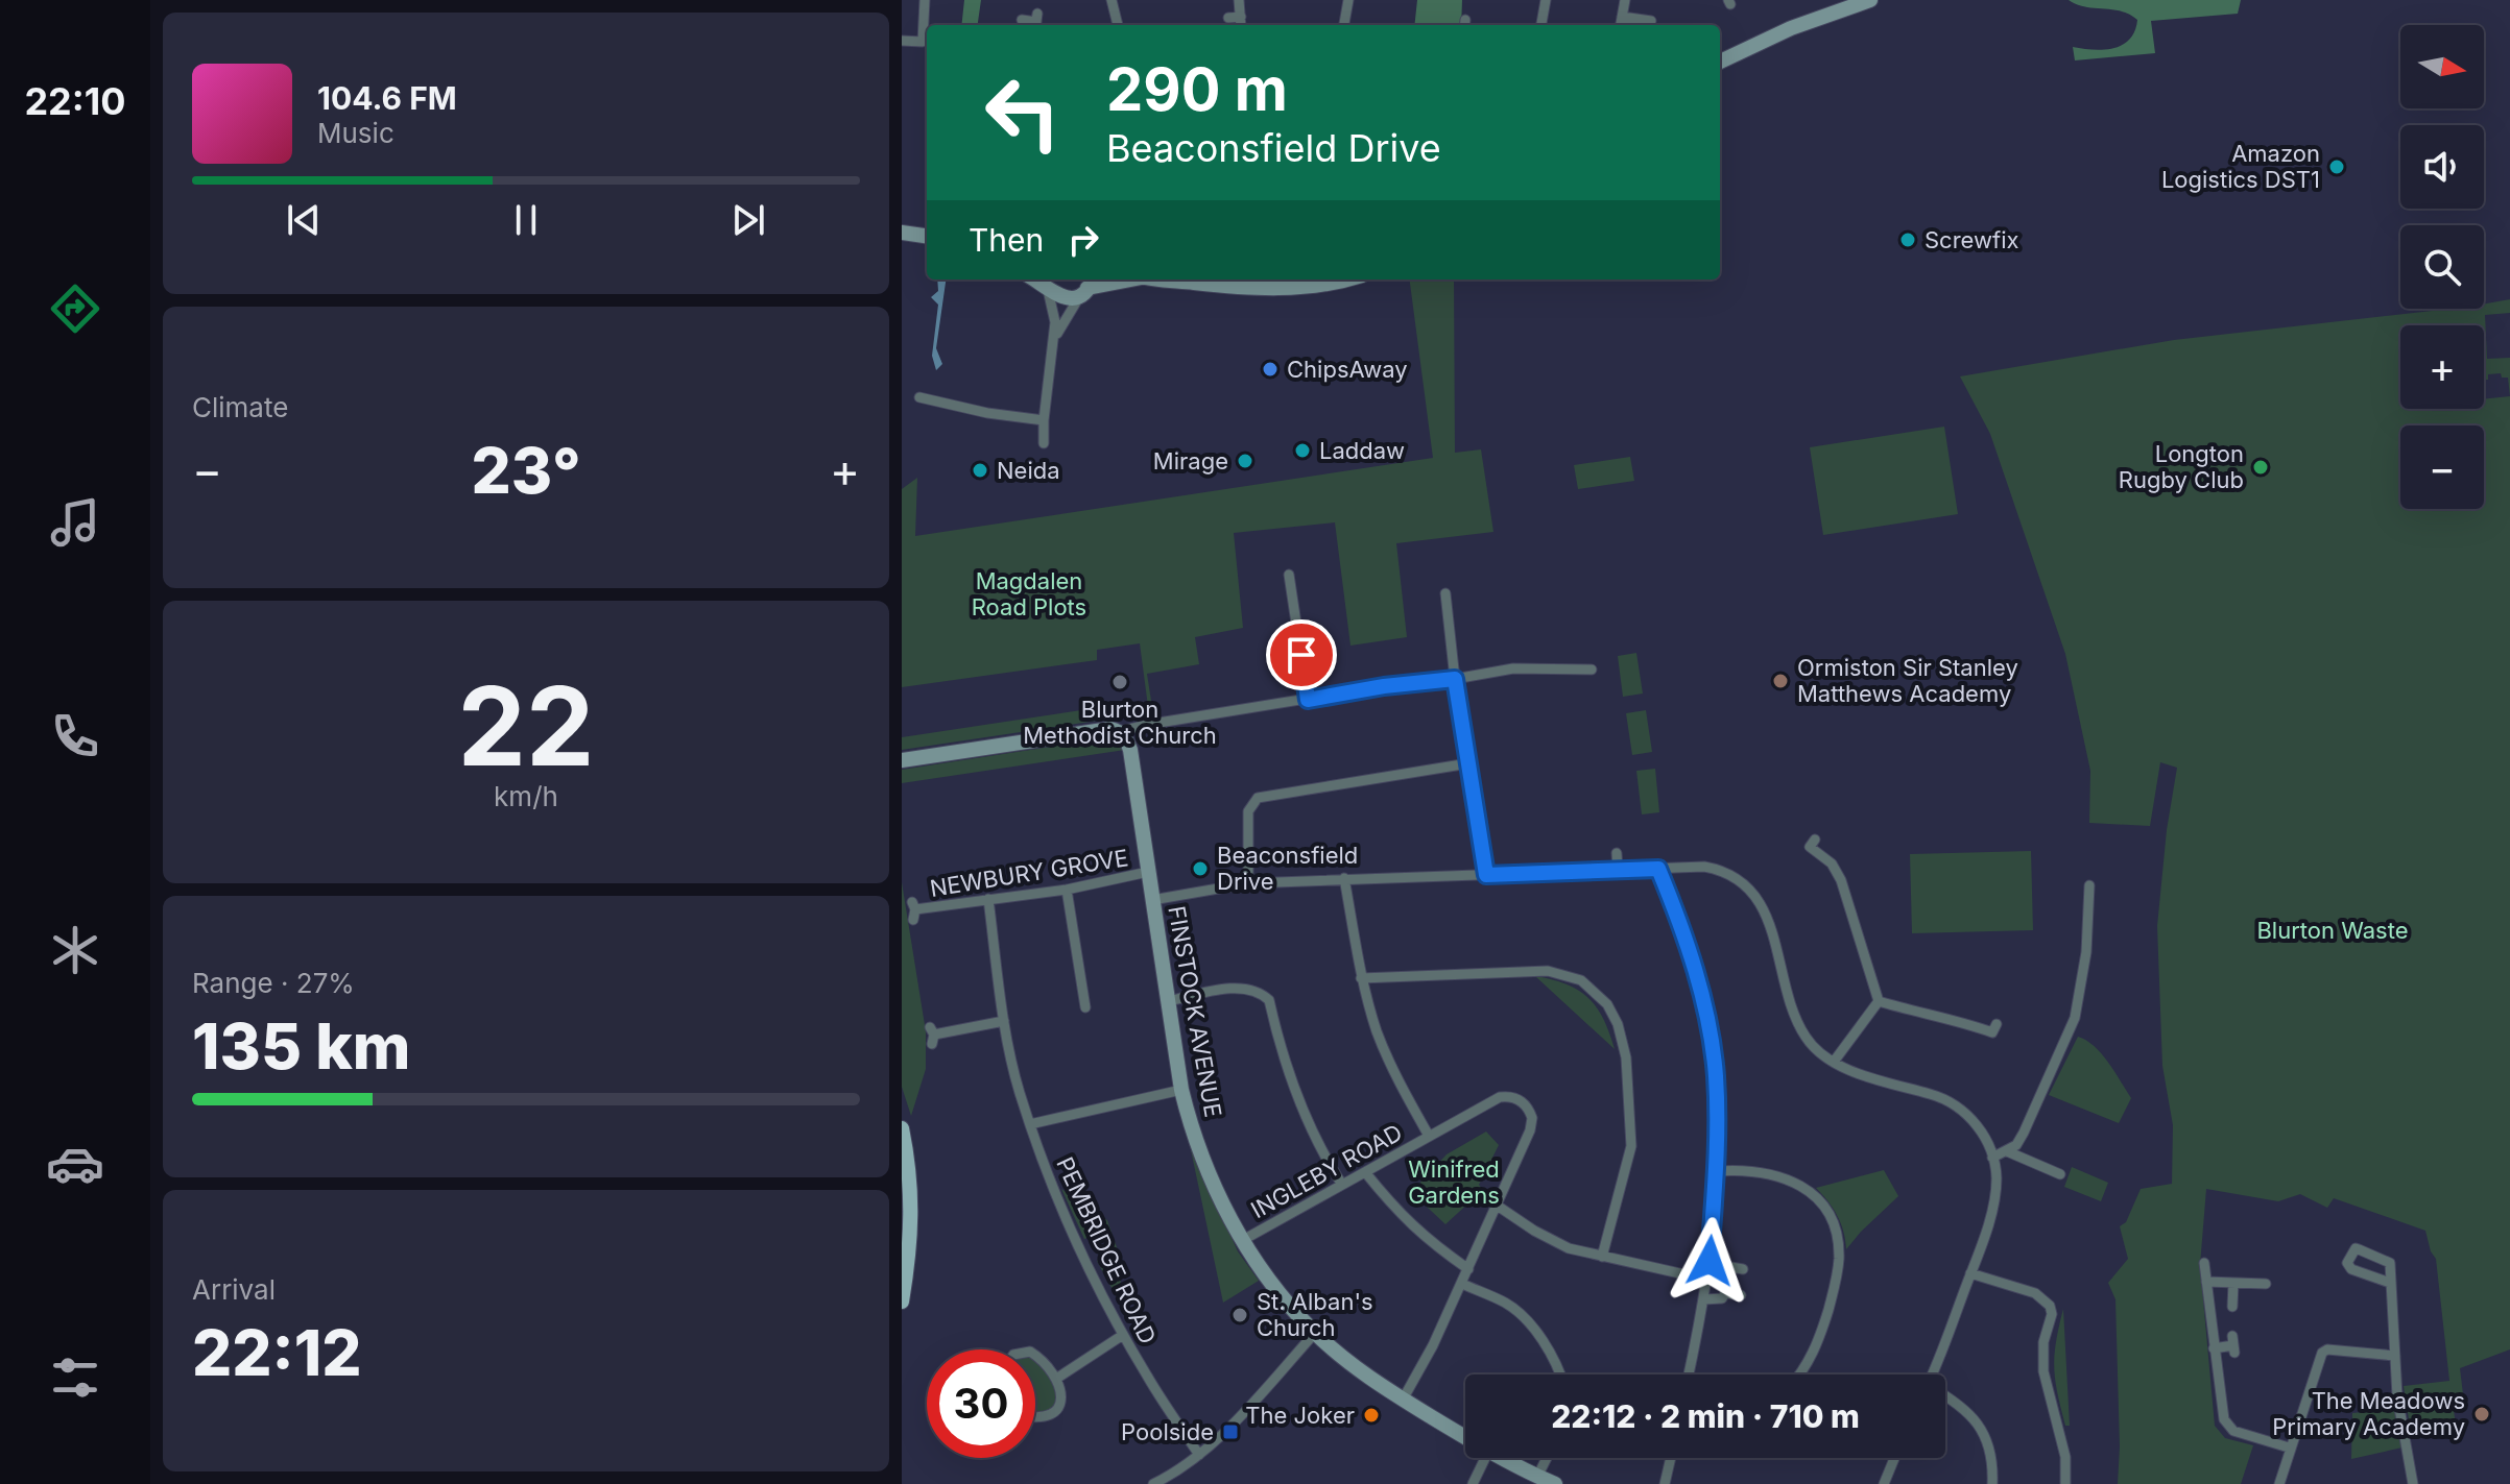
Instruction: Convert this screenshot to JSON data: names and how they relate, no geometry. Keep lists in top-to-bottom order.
{
  "streets": {
    "street": [
      "NEWBURY GROVE",
      "FINSTOCK AVENUE",
      "INGLEBY ROAD",
      "PEMBRIDGE ROAD"
    ]
  },
  "crossings": [
    ["NEWBURY GROVE", "FINSTOCK AVENUE"],
    ["NEWBURY GROVE", "PEMBRIDGE ROAD"],
    ["FINSTOCK AVENUE", "INGLEBY ROAD"]
  ],
  "parks": ["Magdalen Road Plots", "Blurton Waste", "Winifred Gardens"],
  "places": {
    "other": [
      "Amazon Logistics DST1",
      "Screwfix",
      "ChipsAway",
      "Laddaw",
      "Mirage",
      "Longton Rugby Club",
      "Neida",
      "Ormiston Sir Stanley Matthews Academy",
      "Blurton Methodist Church",
      "Beaconsfield Drive",
      "St. Alban's Church",
      "The Meadows Primary Academy",
      "The Joker"
    ],
    "transit": ["Poolside"]
  },
  "north": "right",
  "page": {
    "tabs": "22:10",
    "map_buttons": ["+", "−"],
    "turn": ["290 m", "Beaconsfield Drive"],
    "song": ["104.6 FM", "Music"],
    "then": "Then",
    "tile": [
      "Climate",
      ["22", "km/h"],
      ["Range · 27%", "135 km"],
      ["Arrival", "22:12"]
    ],
    "heat": ["−", "23°", "+"],
    "limit": "30",
    "trip": "22:12 · 2 min · 710 m"
  }
}
